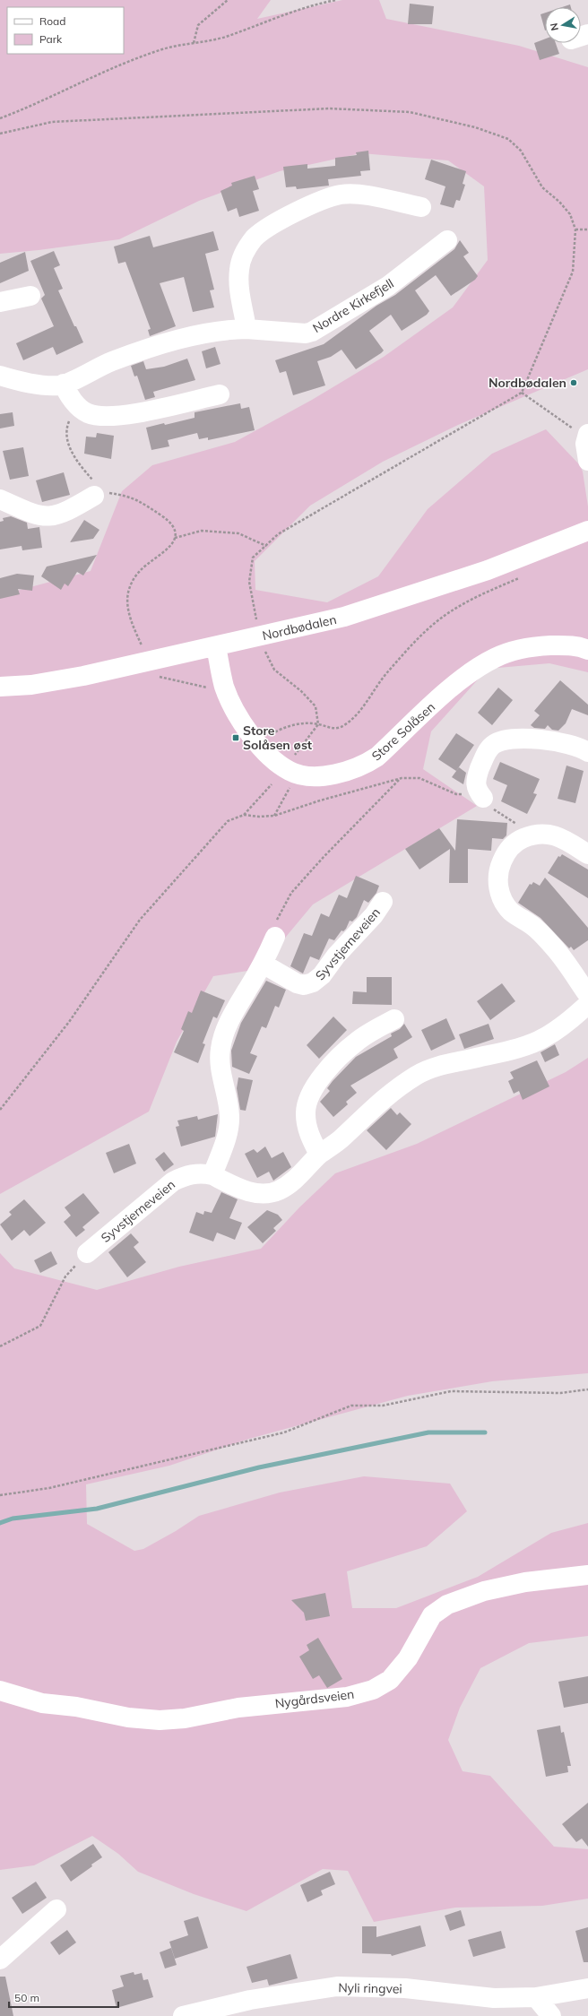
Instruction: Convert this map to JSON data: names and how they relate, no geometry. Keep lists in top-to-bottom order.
{
  "streets": {
    "street": [
      "Nordre Kirkefjell",
      "Nordbødalen",
      "Store Solåsen",
      "Syvstjerneveien",
      "Nygårdsveien",
      "Nyli ringvei"
    ]
  },
  "crossings": [
    ["Nordbødalen", "Store Solåsen"]
  ],
  "places": {
    "other": ["Nordbødalen"],
    "transit": ["Store Solåsen øst"]
  },
  "legend": ["Road", "Park"],
  "scale_bar": "50 m",
  "north": "left"
}
